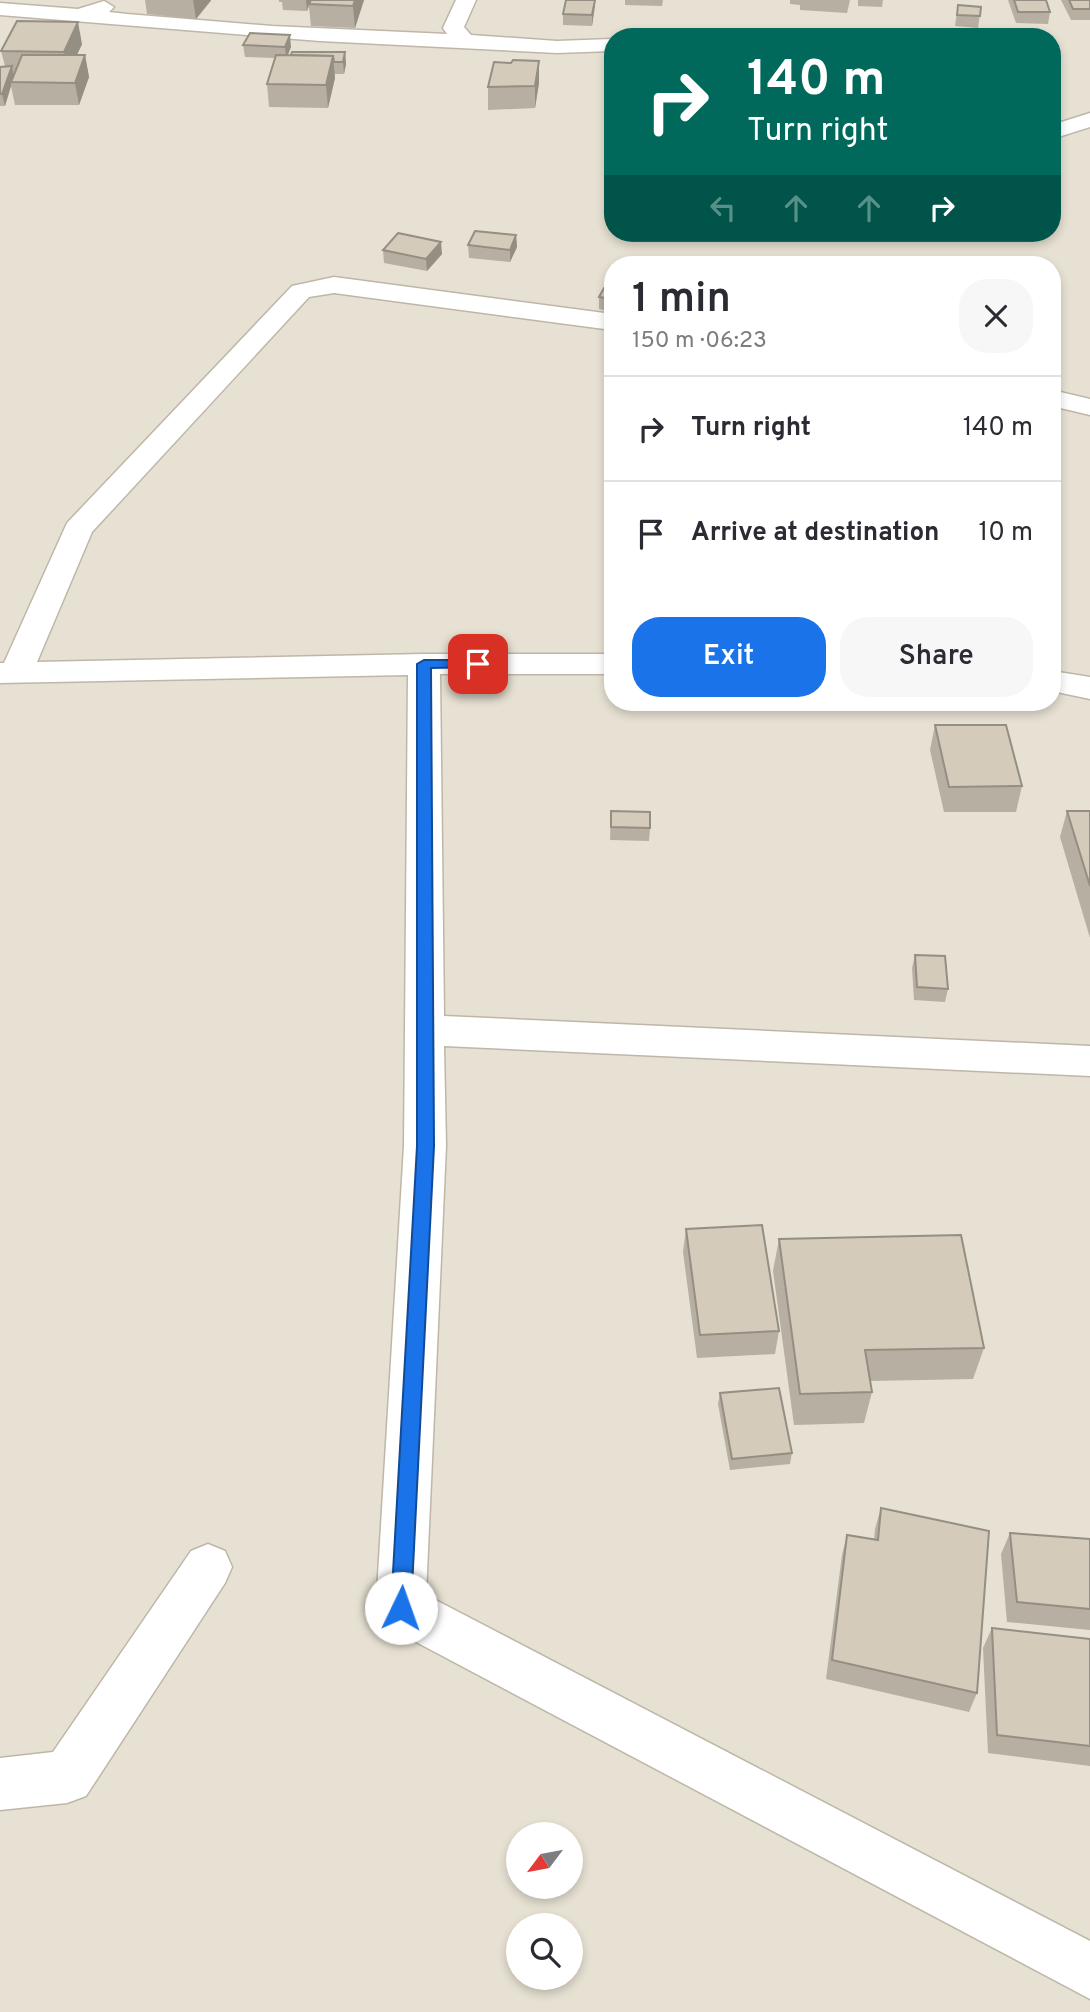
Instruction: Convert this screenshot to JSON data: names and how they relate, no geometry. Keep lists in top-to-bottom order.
{
  "north": "bottom left",
  "page": {
    "turn": ["140 m", "Turn right"],
    "heading": ["1 min", "150 m · 06:23"],
    "list": [
      {
        "name": "Turn right",
        "value": "140 m"
      },
      {
        "name": "Arrive at destination",
        "value": "10 m"
      }
    ],
    "buttons": ["Exit", "Share"]
  }
}
